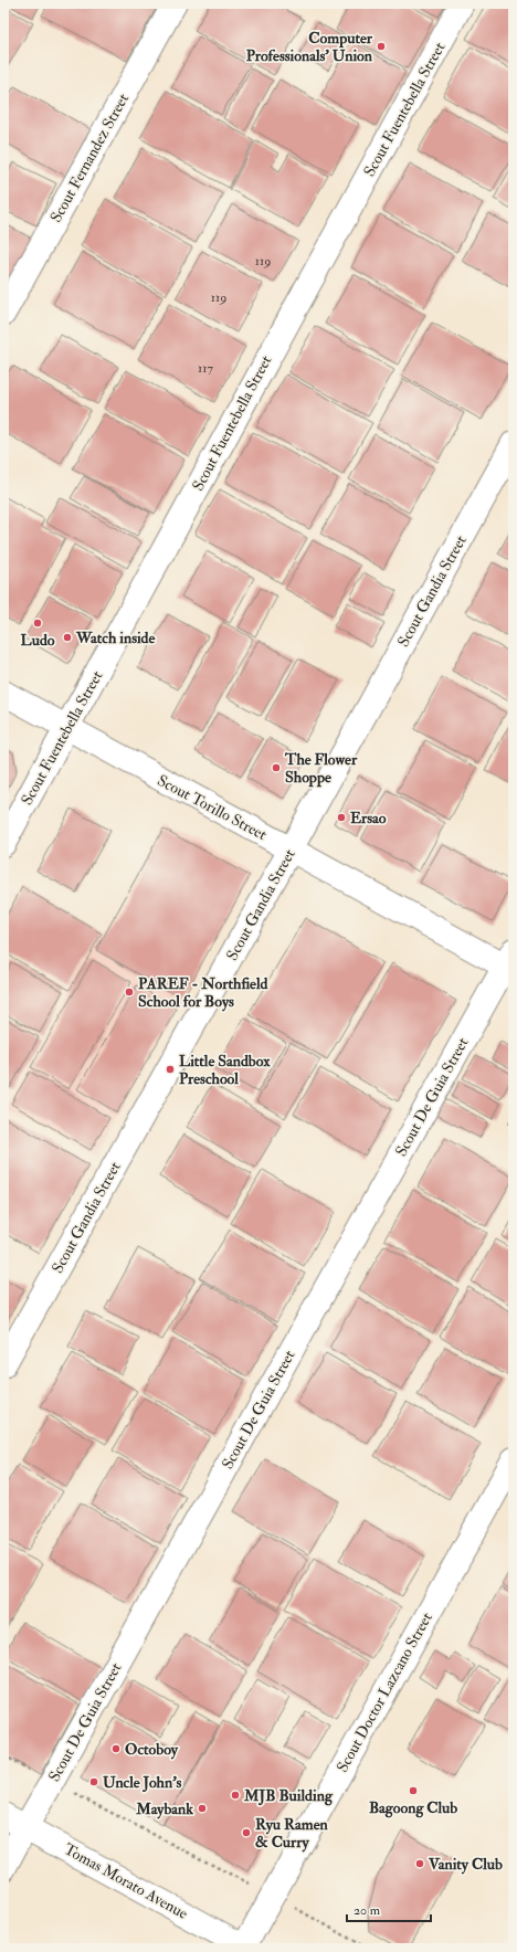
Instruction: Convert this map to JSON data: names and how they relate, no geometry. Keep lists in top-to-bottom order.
{
  "streets": {
    "street": [
      "Scout Fuentebella Street",
      "Scout Fernandez Street",
      "Scout Gandia Street",
      "Scout Torillo Street",
      "Scout De Guia Street",
      "Scout Doctor Lazcano Street",
      "Tomas Morato Avenue"
    ]
  },
  "crossings": [
    ["Scout Fuentebella Street", "Scout Torillo Street"],
    ["Scout Gandia Street", "Scout Torillo Street"],
    ["Scout Torillo Street", "Scout De Guia Street"],
    ["Scout De Guia Street", "Tomas Morato Avenue"],
    ["Scout Doctor Lazcano Street", "Tomas Morato Avenue"]
  ],
  "places": [
    "Computer Professionals' Union",
    "Ludo",
    "Watch inside",
    "The Flower Shoppe",
    "Ersao",
    "PAREF - Northfield School for Boys",
    "Little Sandbox Preschool",
    "Octoboy",
    "Uncle John's",
    "Bagoong Club",
    "MJB Building",
    "Maybank",
    "Ryu Ramen & Curry",
    "Vanity Club"
  ],
  "house_numbers": ["119", "119", "117"],
  "scale_bar": "20 m"
}
